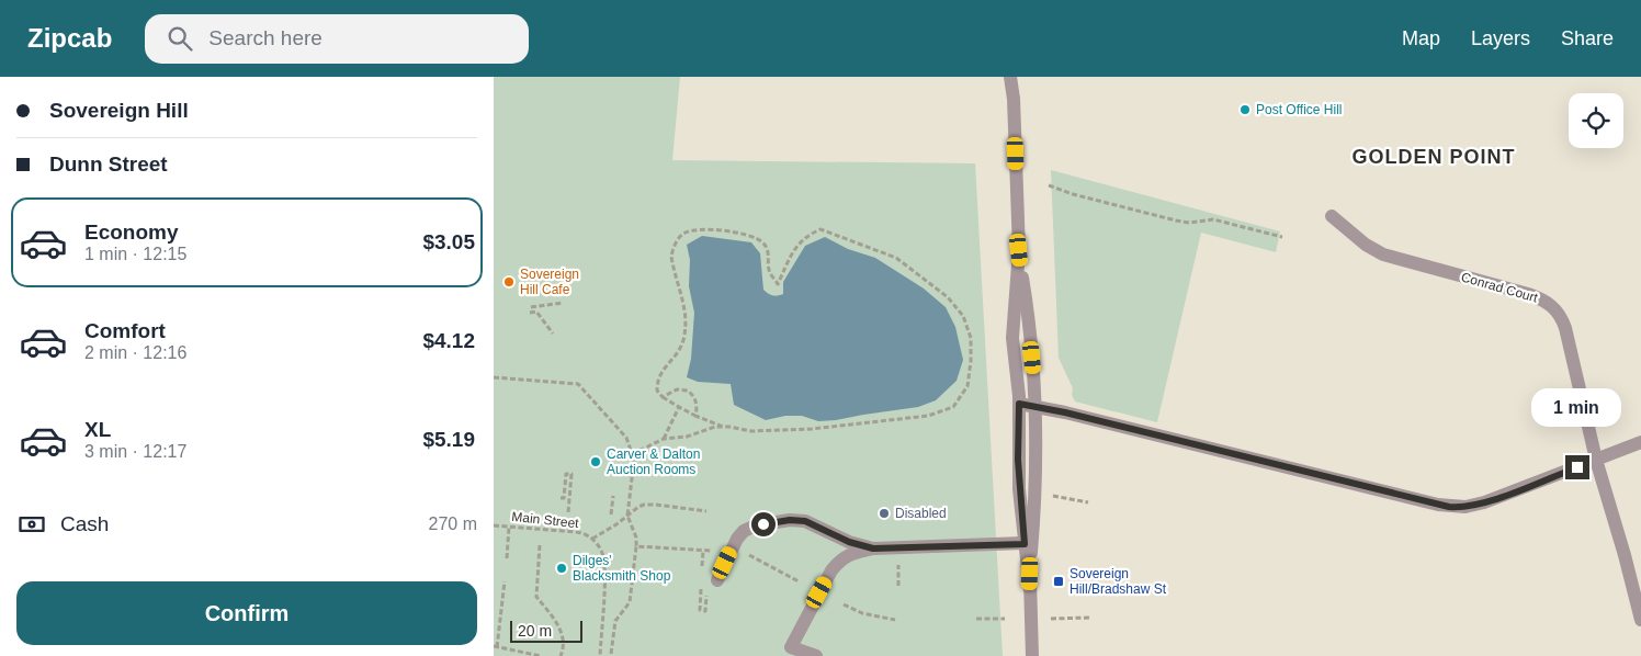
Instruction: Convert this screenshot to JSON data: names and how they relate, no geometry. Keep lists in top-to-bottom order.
{
  "streets": {
    "street": ["Conrad Court"],
    "path": ["Main Street"]
  },
  "districts": ["GOLDEN POINT"],
  "places": {
    "other": [
      "Post Office Hill",
      "Sovereign Hill Cafe",
      "Carver & Dalton Auction Rooms",
      "Disabled",
      "Dilges' Blacksmith Shop"
    ],
    "transit": ["Sovereign Hill/Bradshaw St"]
  },
  "scale_bar": "20 m",
  "page": {
    "header": "Zipcab",
    "search": "Search here",
    "nav": ["Map", "Layers", "Share"],
    "banner": ["Sovereign Hill", "Dunn Street"],
    "list": [
      {
        "name": "Economy",
        "note": "1 min · 12:15",
        "value": "$3.05"
      },
      {
        "name": "Comfort",
        "note": "2 min · 12:16",
        "value": "$4.12"
      },
      {
        "name": "XL",
        "note": "3 min · 12:17",
        "value": "$5.19"
      }
    ],
    "bubble": "1 min",
    "pay": ["Cash", "270 m"],
    "buttons": "Confirm",
    "scale": "20 m"
  }
}
